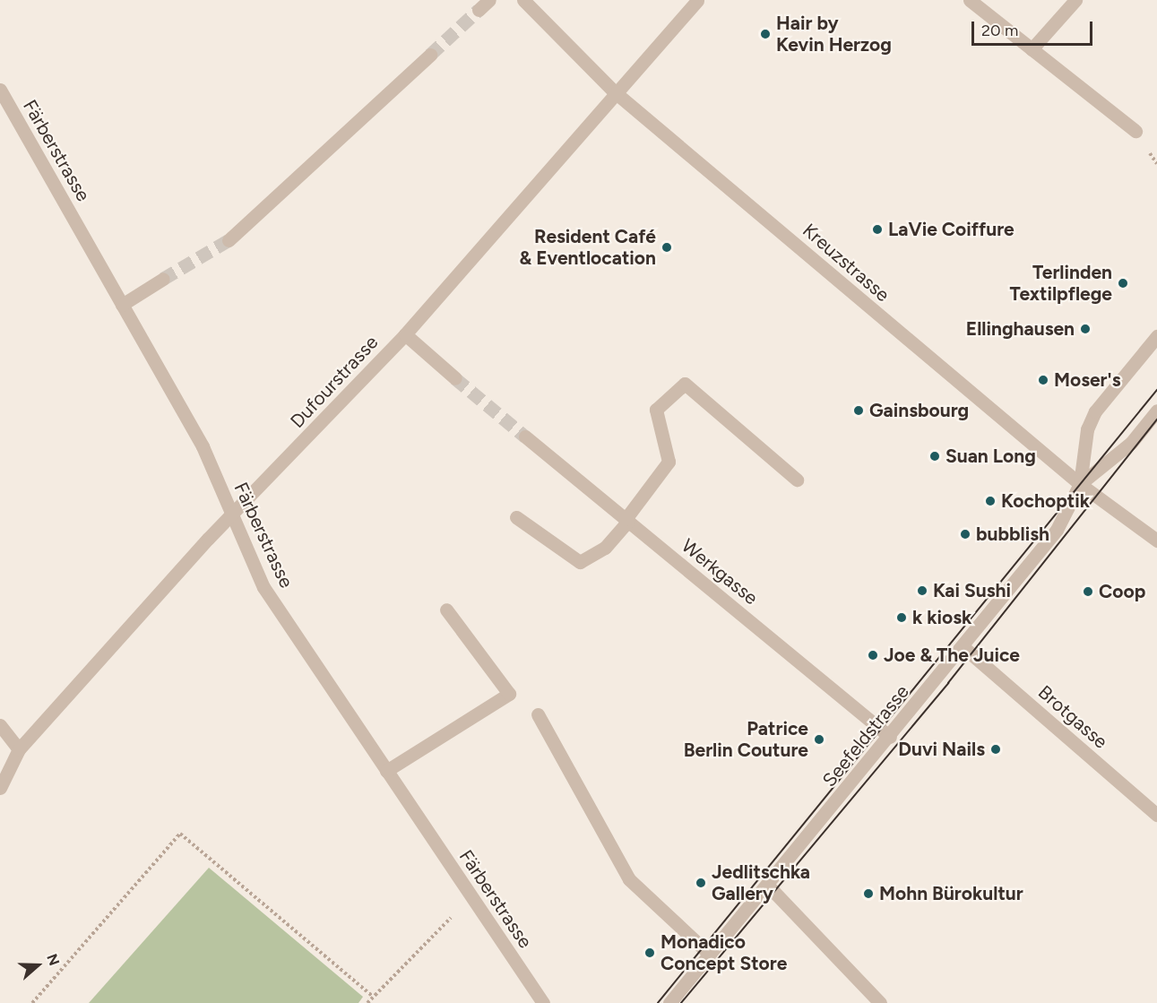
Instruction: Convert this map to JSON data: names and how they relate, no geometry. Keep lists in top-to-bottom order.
{
  "streets": {
    "street": [
      "Färberstrasse",
      "Kreuzstrasse",
      "Dufourstrasse",
      "Werkgasse",
      "Brotgasse",
      "Seefeldstrasse"
    ]
  },
  "crossings": [
    ["Färberstrasse", "Dufourstrasse"],
    ["Kreuzstrasse", "Dufourstrasse"],
    ["Kreuzstrasse", "Seefeldstrasse"],
    ["Werkgasse", "Seefeldstrasse"],
    ["Brotgasse", "Seefeldstrasse"]
  ],
  "places": [
    "Hair by Kevin Herzog",
    "LaVie Coiffure",
    "Resident Café & Eventlocation",
    "Terlinden Textilpflege",
    "Ellinghausen",
    "Moser's",
    "Gainsbourg",
    "Suan Long",
    "Kochoptik",
    "bubblish",
    "Kai Sushi",
    "Coop",
    "k kiosk",
    "Joe & The Juice",
    "Patrice Berlin Couture",
    "Duvi Nails",
    "Jedlitschka Gallery",
    "Mohn Bürokultur",
    "Monadico Concept Store"
  ],
  "scale_bar": "20 m",
  "north": "right"
}
